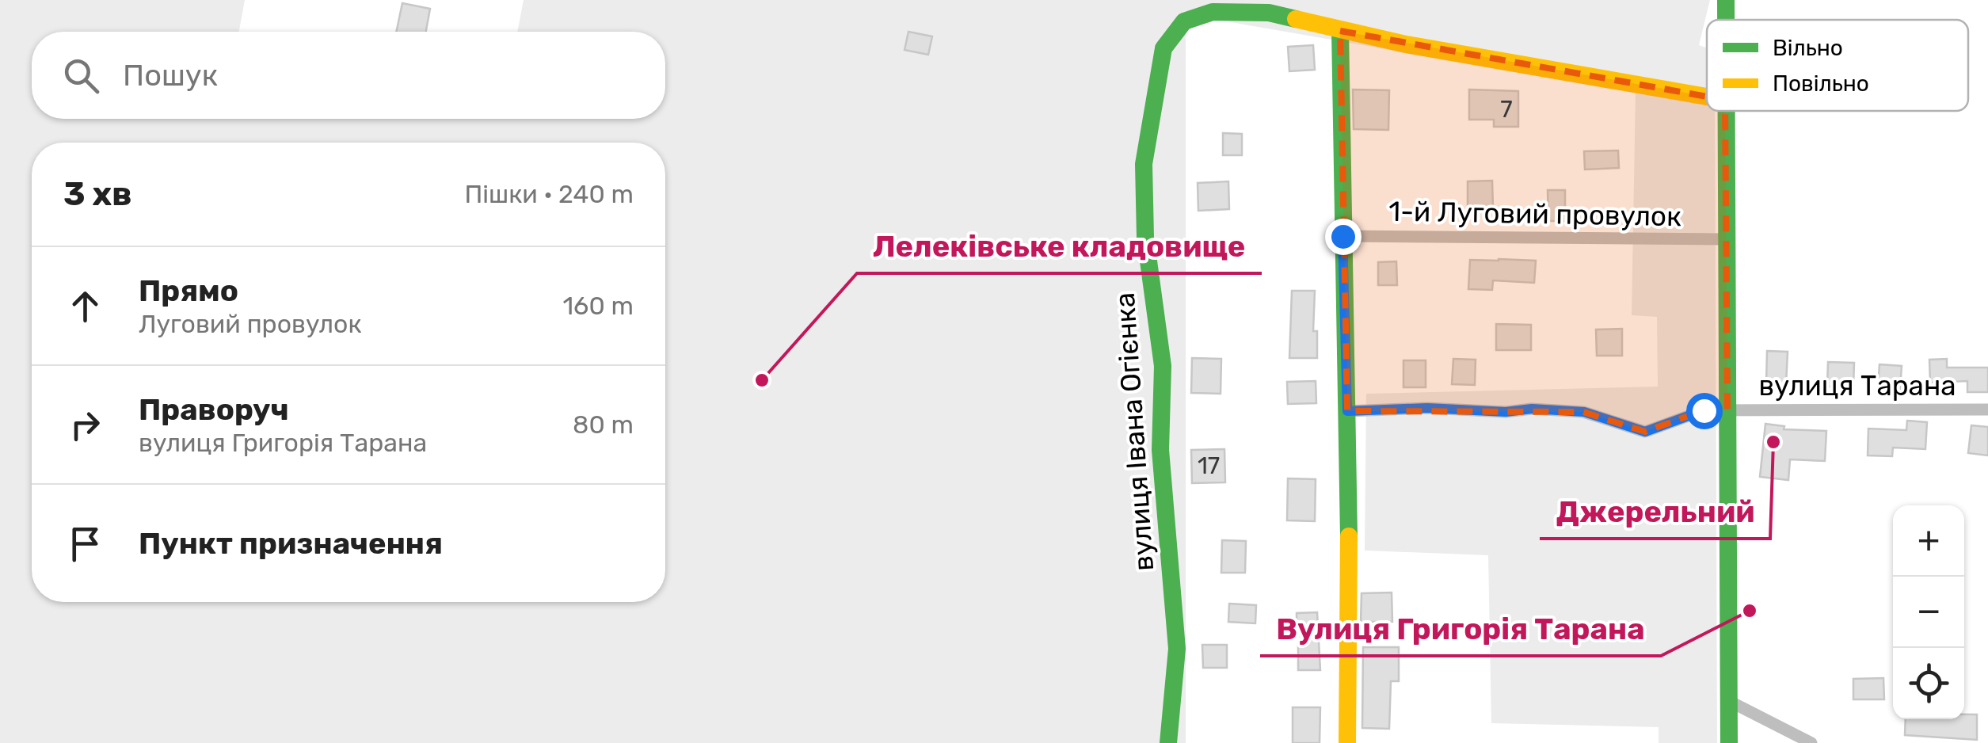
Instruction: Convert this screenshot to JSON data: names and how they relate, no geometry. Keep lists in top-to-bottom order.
{
  "streets": {
    "street": ["1-й Луговий провулок", "вулиця Тарана", "вулиця Івана Огієнка"]
  },
  "places": ["Лелеківське кладовище", "Джерельний", "Вулиця Григорія Тарана"],
  "house_numbers": ["7", "17"],
  "legend": ["Вільно", "Повільно"],
  "page": {
    "search": "Пошук",
    "heading": ["3 хв", "Пішки · 240 m"],
    "list": [
      ["Прямо", "Луговий провулок", "160 m"],
      ["Праворуч", "вулиця Григорія Тарана", "80 m"],
      "Пункт призначення"
    ],
    "map_buttons": ["+", "−"]
  }
}
